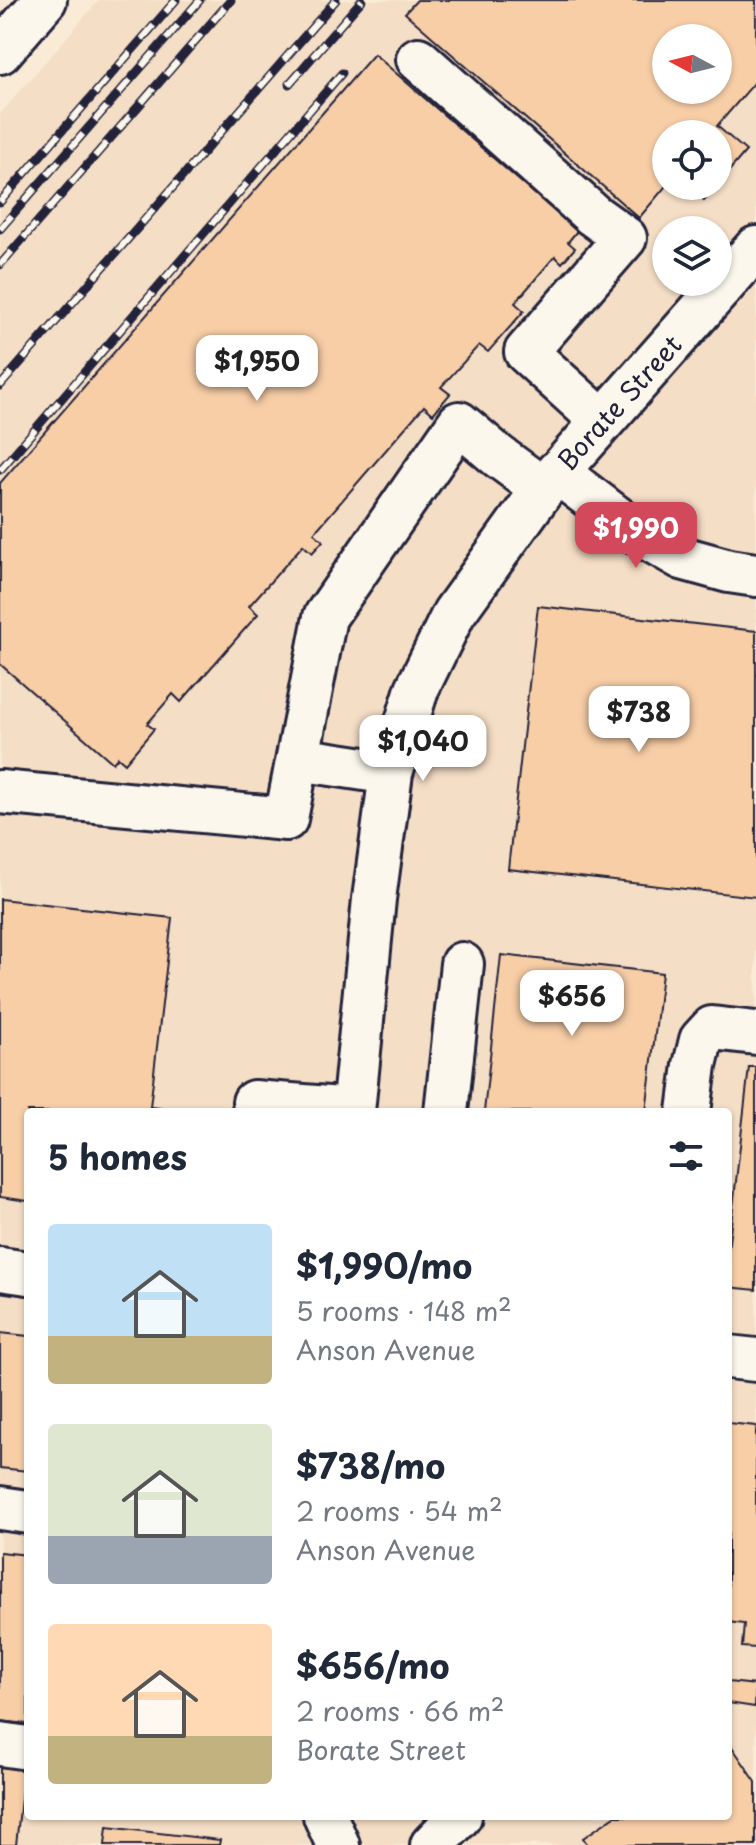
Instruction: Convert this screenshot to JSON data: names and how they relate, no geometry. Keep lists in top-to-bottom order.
{
  "streets": {
    "street": ["Borate Street"]
  },
  "north": "left",
  "page": {
    "price": [
      "$1,950",
      "$1,990",
      "$738",
      "$1,040",
      "$656"
    ],
    "heading": "5 homes",
    "list": [
      {
        "name": "$1,990/mo",
        "note": "5 rooms · 148 m² · Anson Avenue"
      },
      {
        "name": "$738/mo",
        "note": "2 rooms · 54 m² · Anson Avenue"
      },
      {
        "name": "$656/mo",
        "note": "2 rooms · 66 m² · Borate Street"
      }
    ]
  }
}
